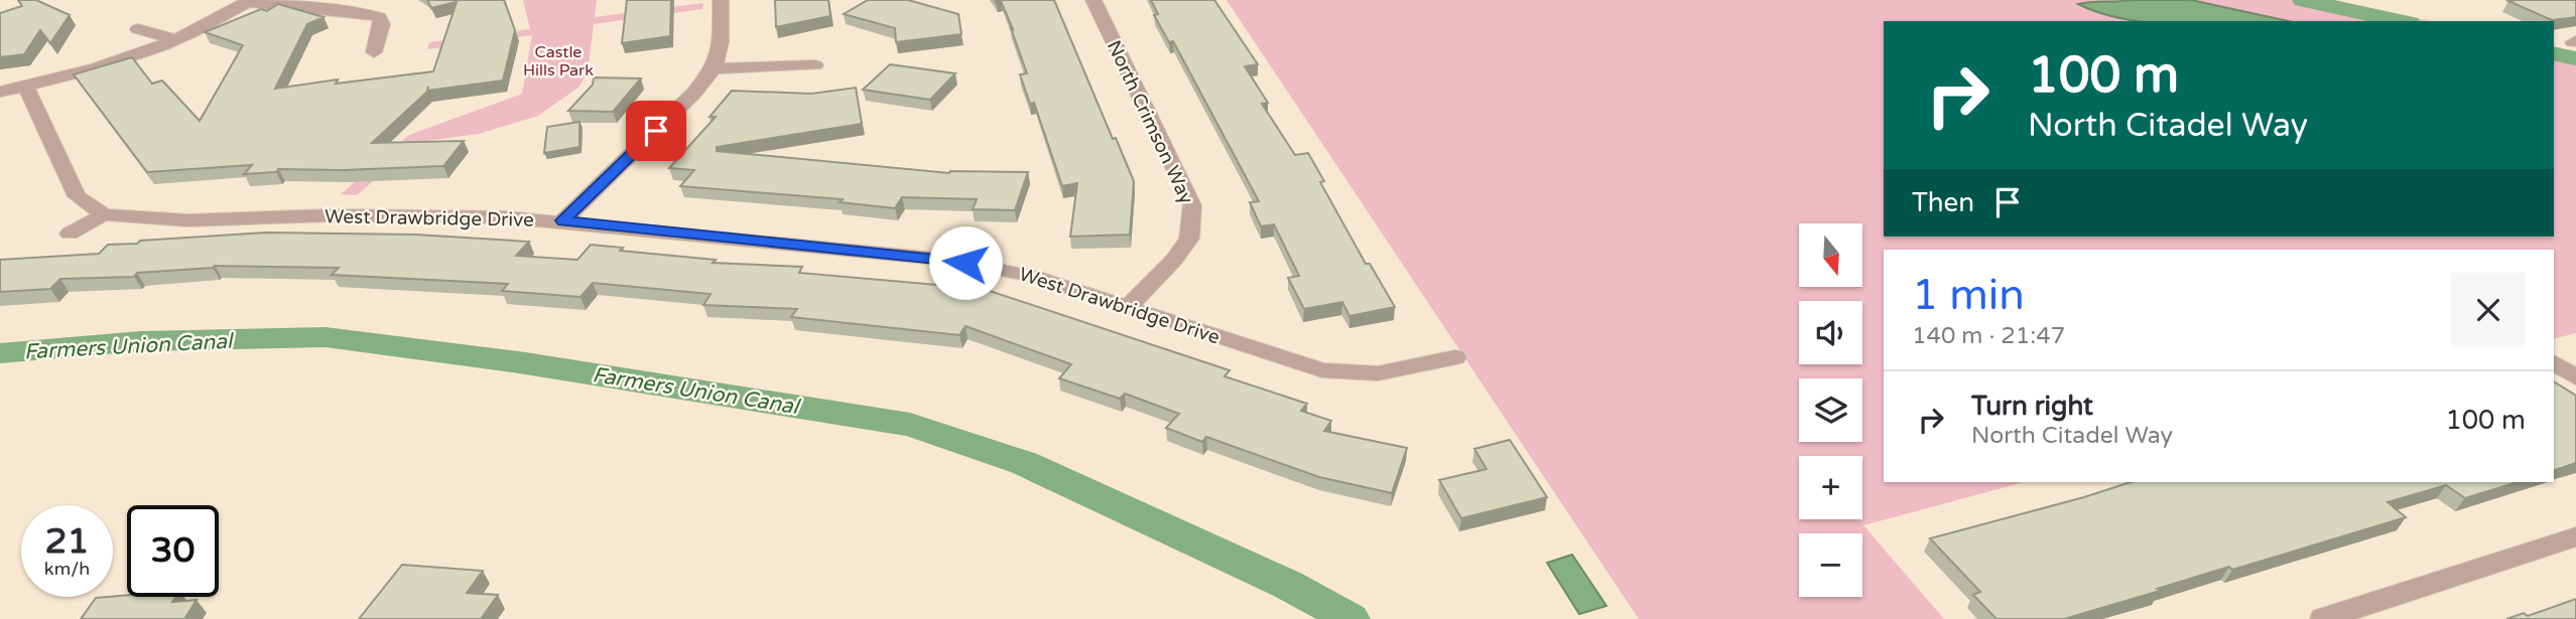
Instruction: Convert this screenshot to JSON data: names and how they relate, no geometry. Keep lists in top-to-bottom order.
{
  "streets": {
    "street": ["North Crimson Way", "West Drawbridge Drive"]
  },
  "crossings": [
    ["North Crimson Way", "West Drawbridge Drive"]
  ],
  "water": ["Farmers Union Canal"],
  "parks": ["Castle Hills Park"],
  "north": "bottom",
  "page": {
    "turn": ["100 m", "North Citadel Way"],
    "then": "Then",
    "map_buttons": ["+", "−"],
    "heading": ["1 min", "140 m · 21:47"],
    "list": [
      {
        "name": "Turn right",
        "note": "North Citadel Way",
        "value": "100 m"
      }
    ],
    "speed": "21 km/h",
    "limit": "30"
  }
}
